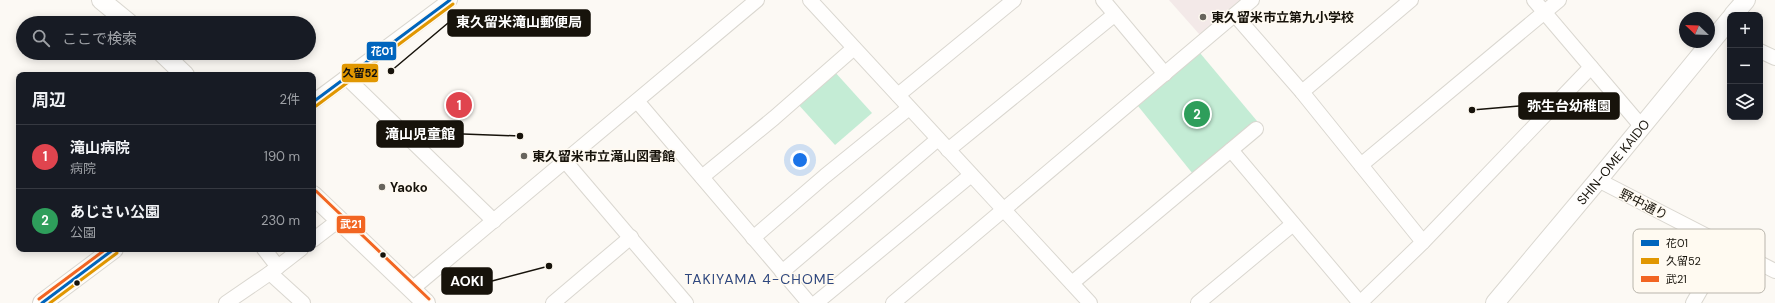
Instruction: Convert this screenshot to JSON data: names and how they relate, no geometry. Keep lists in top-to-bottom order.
{
  "streets": {
    "main road": ["SHIN-OME KAIDO"],
    "street": ["野中通り"]
  },
  "crossings": [
    ["SHIN-OME KAIDO", "野中通り"]
  ],
  "districts": ["TAKIYAMA 4-CHOME"],
  "places": [
    "東久留米市立第九小学校",
    "東久留米滝山郵便局",
    "弥生台幼稚園",
    "滝山児童館",
    "東久留米市立滝山図書館",
    "Yaoko",
    "AOKI"
  ],
  "lines": ["transit line 花01", "transit line 久留52", "transit line 武21"],
  "legend": ["花01", "久留52", "武21"],
  "north": "top left",
  "page": {
    "map_buttons": ["+", "−"],
    "search": "ここで検索",
    "heading": ["周辺", "2件"],
    "pins": ["1", "2"],
    "list": [
      {
        "mark": "1",
        "name": "滝山病院",
        "note": "病院",
        "value": "190 m"
      },
      {
        "mark": "2",
        "name": "あじさい公園",
        "note": "公園",
        "value": "230 m"
      }
    ]
  }
}
